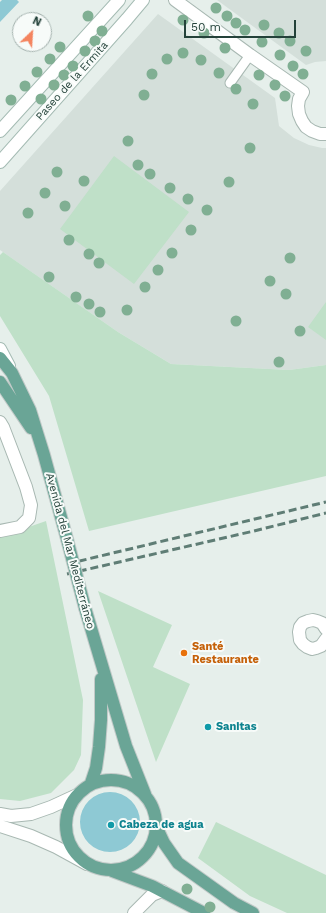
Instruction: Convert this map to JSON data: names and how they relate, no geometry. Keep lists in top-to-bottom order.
{
  "streets": {
    "main road": ["Avenida del Mar Mediterráneo"],
    "street": ["Paseo de la Ermita"]
  },
  "places": ["Santé Restaurante", "Sanitas", "Cabeza de agua"],
  "scale_bar": "50 m",
  "north": "top right"
}
